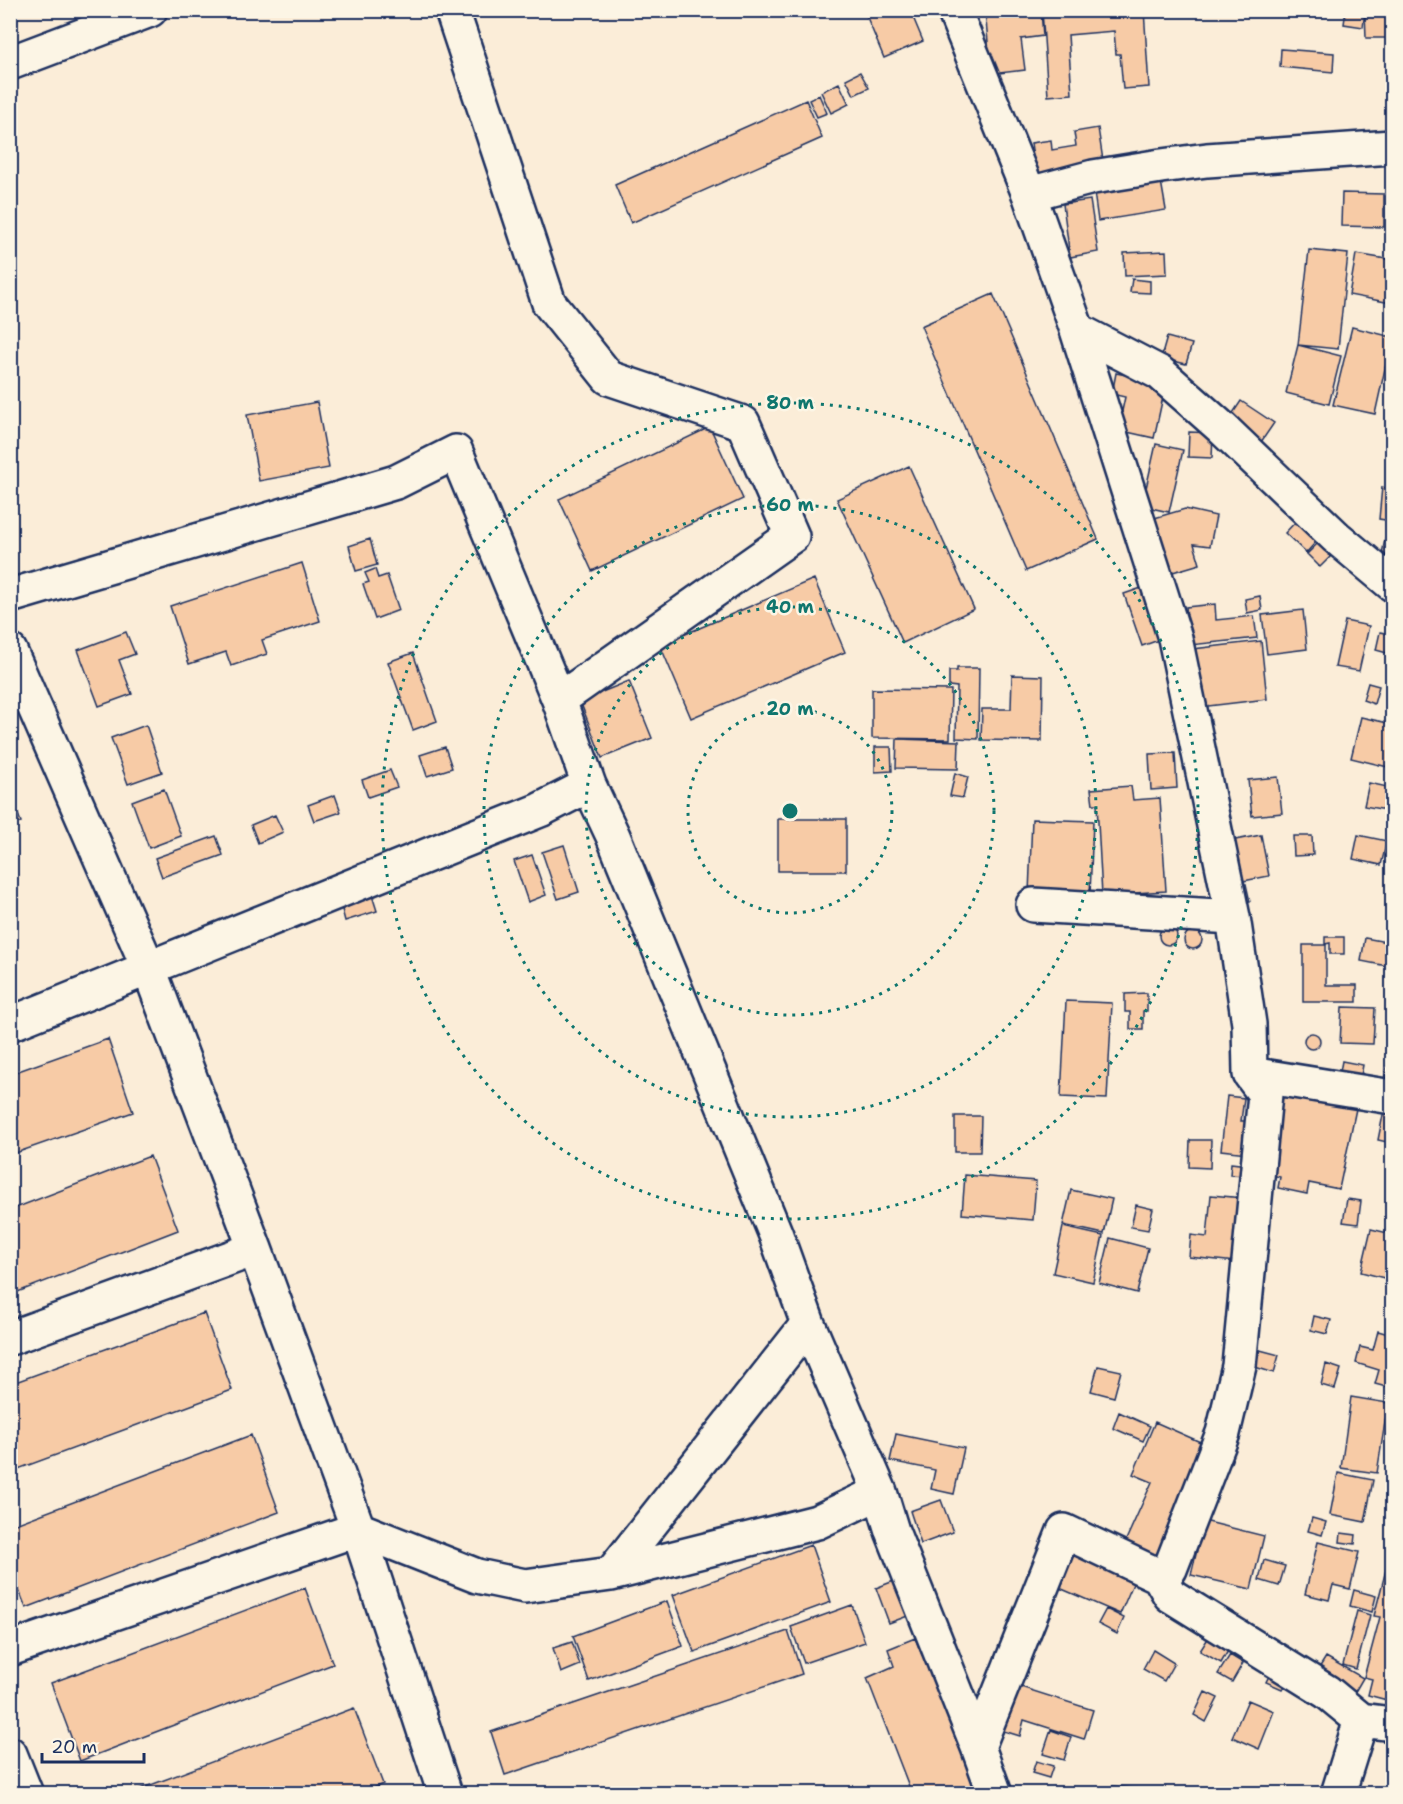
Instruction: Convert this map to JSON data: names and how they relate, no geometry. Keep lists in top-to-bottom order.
{
  "scale_bar": "20 m",
  "rings": [
    "80 m",
    "60 m",
    "40 m",
    "20 m"
  ]
}
